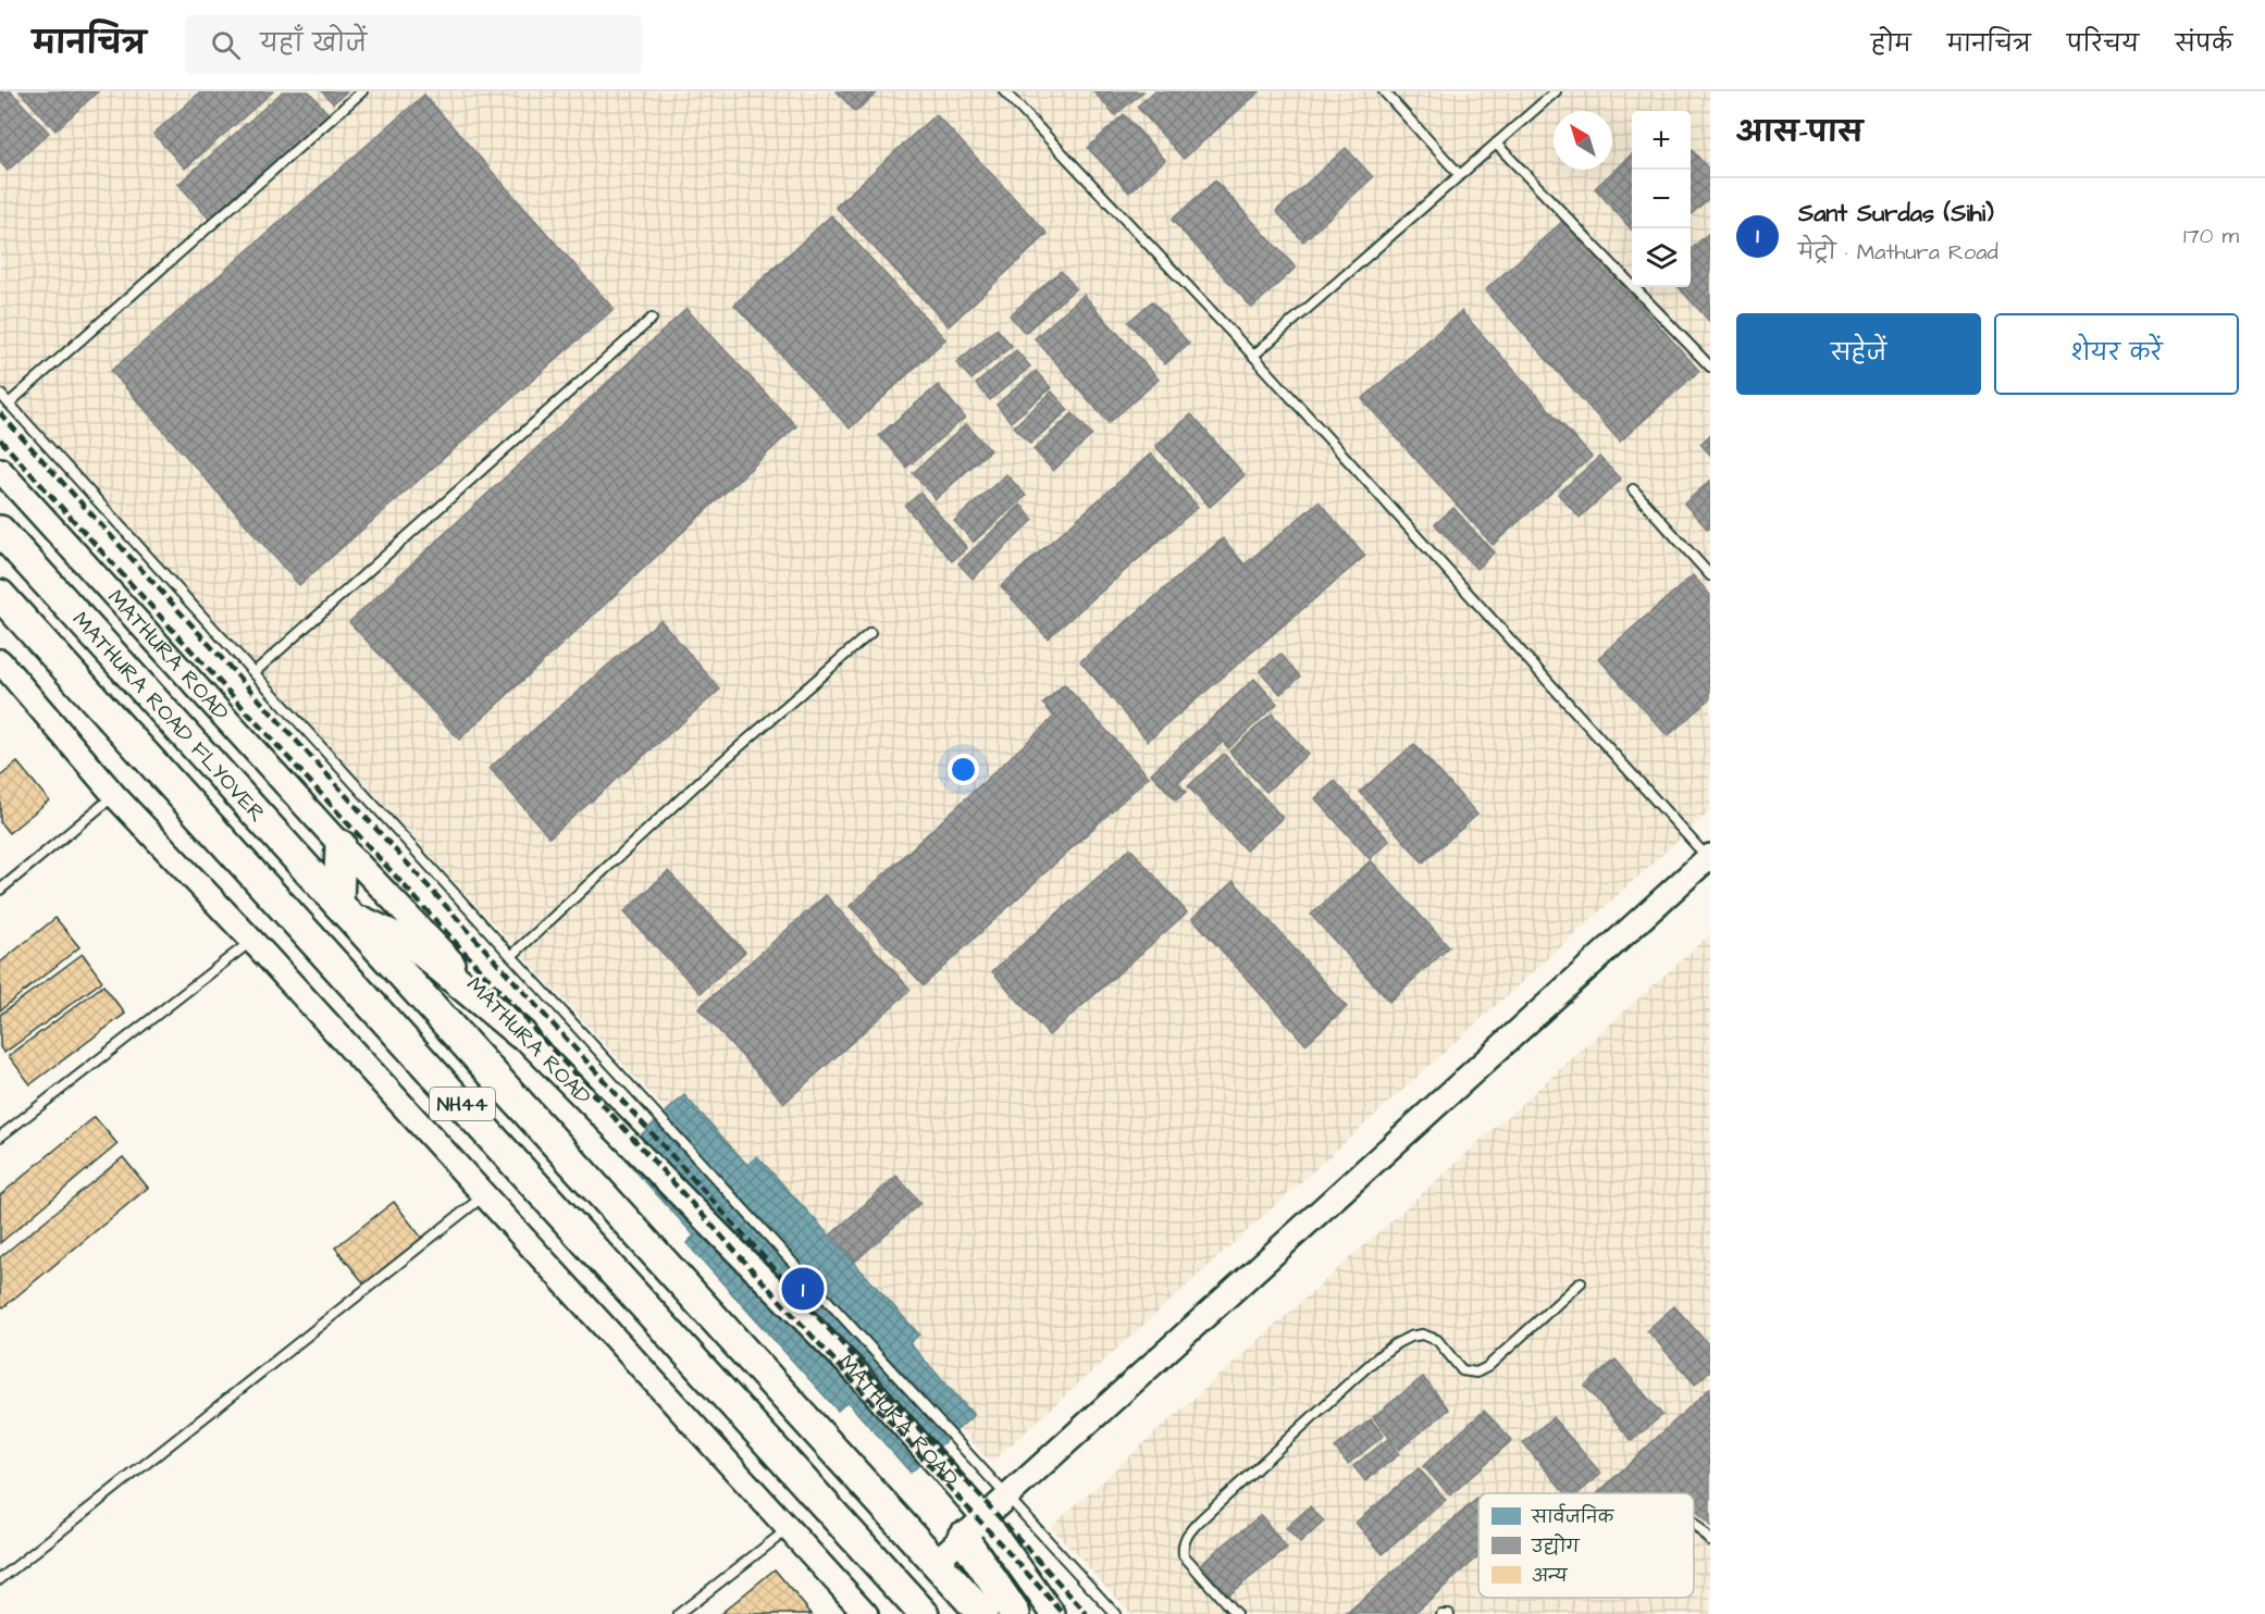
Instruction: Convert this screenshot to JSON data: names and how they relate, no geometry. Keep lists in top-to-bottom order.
{
  "streets": {
    "highway": ["MATHURA ROAD FLYOVER", "NH44"],
    "main road": ["MATHURA ROAD"]
  },
  "crossings": [
    ["MATHURA ROAD FLYOVER", "NH44"]
  ],
  "legend": ["सार्वजनिक", "उद्योग", "अन्य"],
  "north": "top left",
  "page": {
    "header": "मानचित्र",
    "search": "यहाँ खोजें",
    "nav": [
      "होम",
      "मानचित्र",
      "परिचय",
      "संपर्क"
    ],
    "heading": "आस-पास",
    "map_buttons": ["+", "−"],
    "list": [
      {
        "mark": "1",
        "name": "Sant Surdas (Sihi)",
        "note": "मेट्रो · Mathura Road",
        "value": "170 m"
      }
    ],
    "buttons": ["सहेजें", "शेयर करें"],
    "pins": "1"
  }
}
